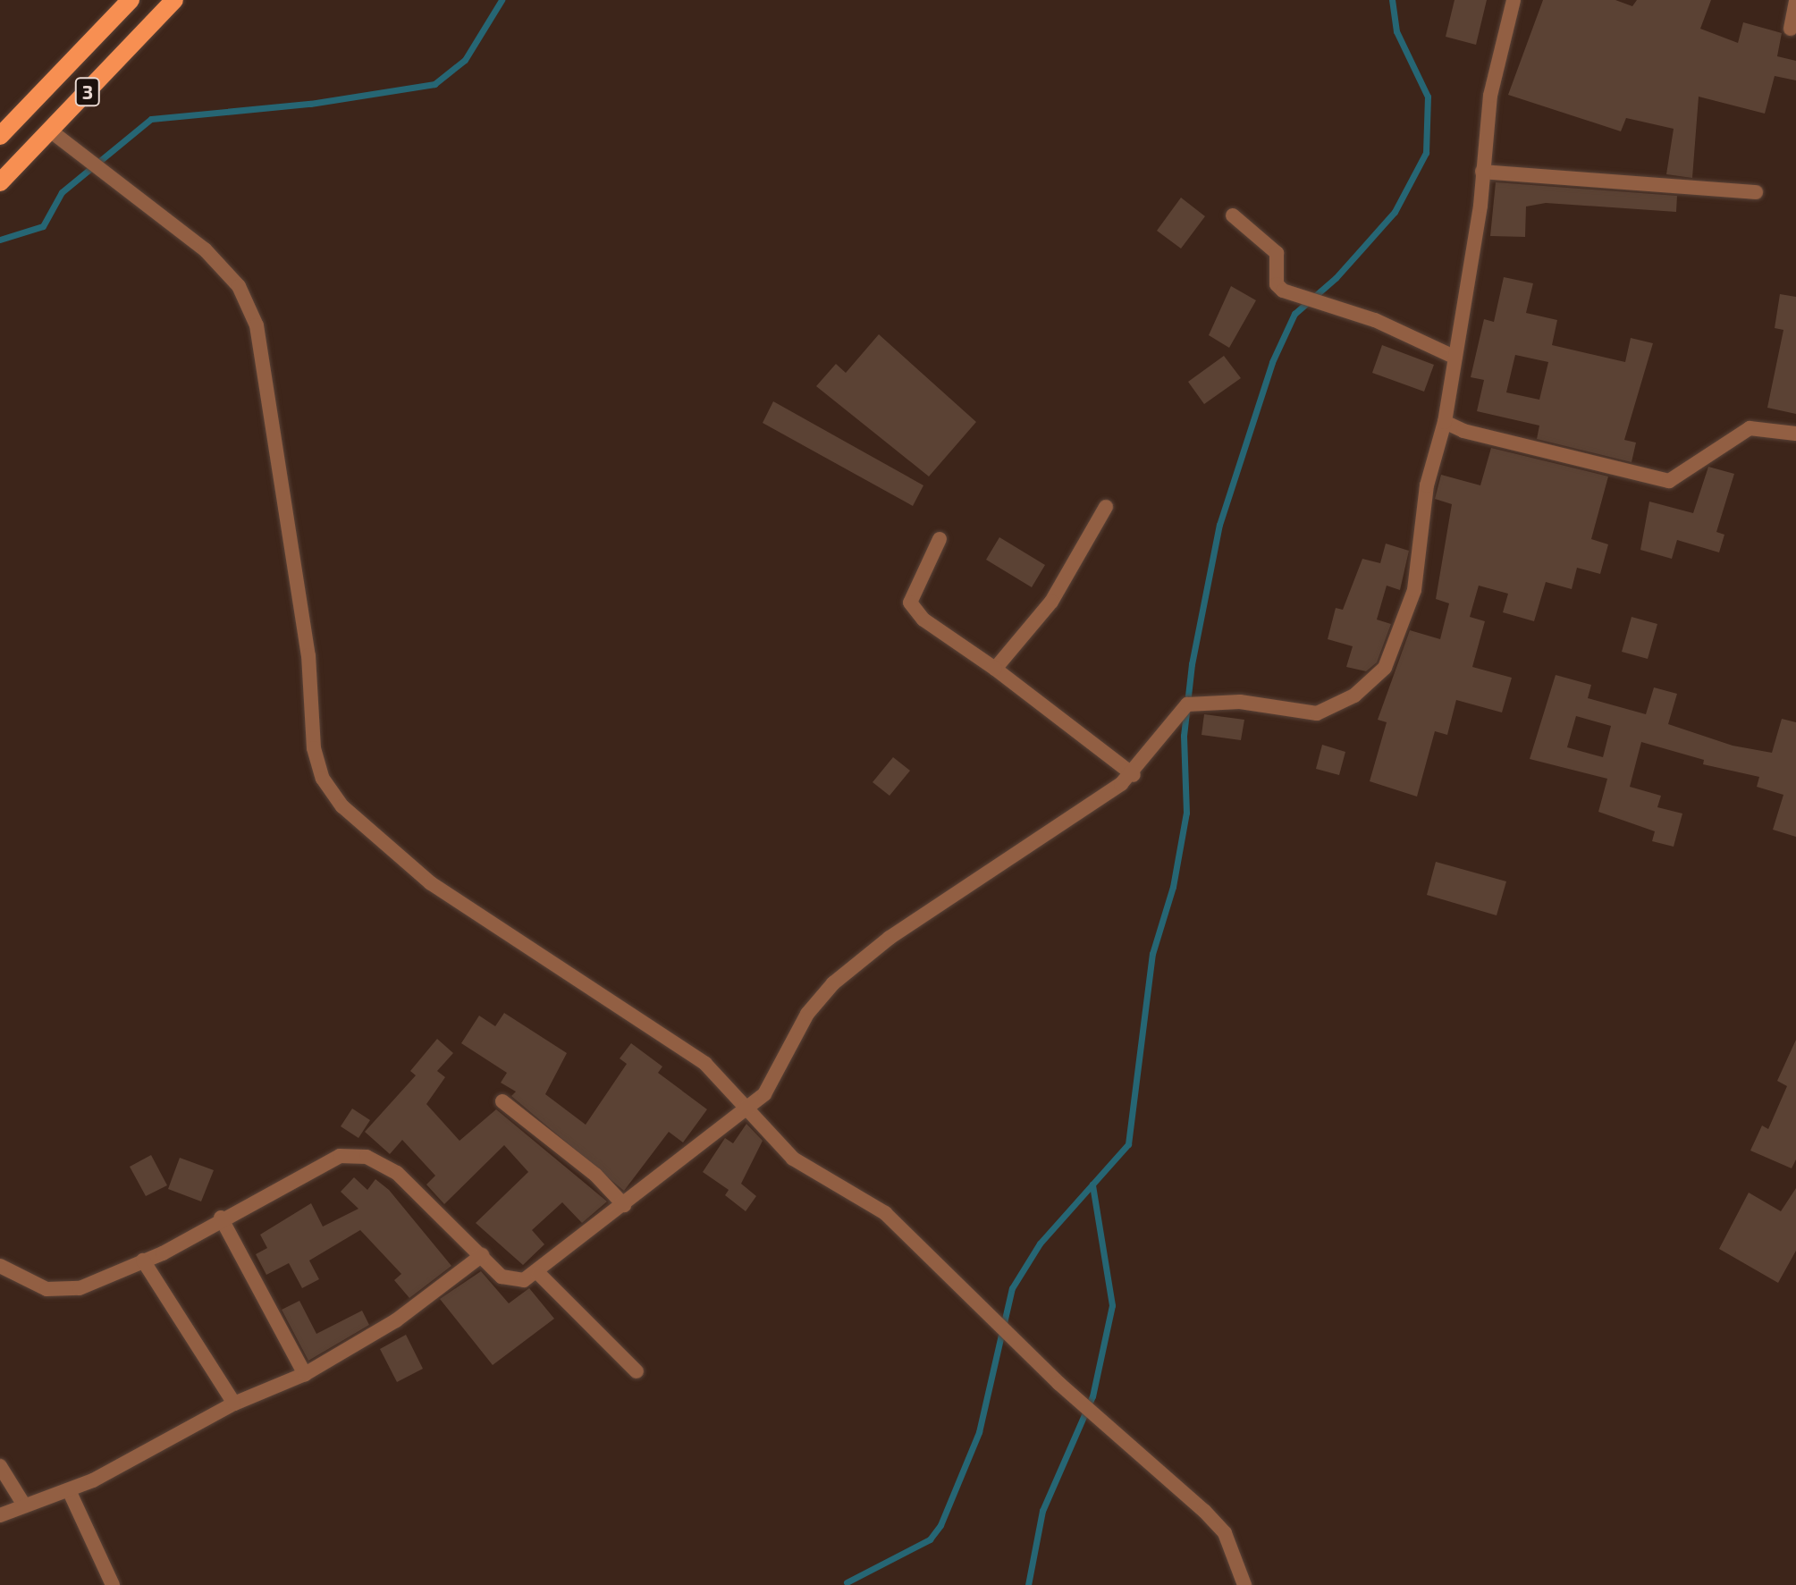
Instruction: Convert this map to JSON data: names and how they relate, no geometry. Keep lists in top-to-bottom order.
{
  "streets": {
    "main road": ["3"]
  }
}
